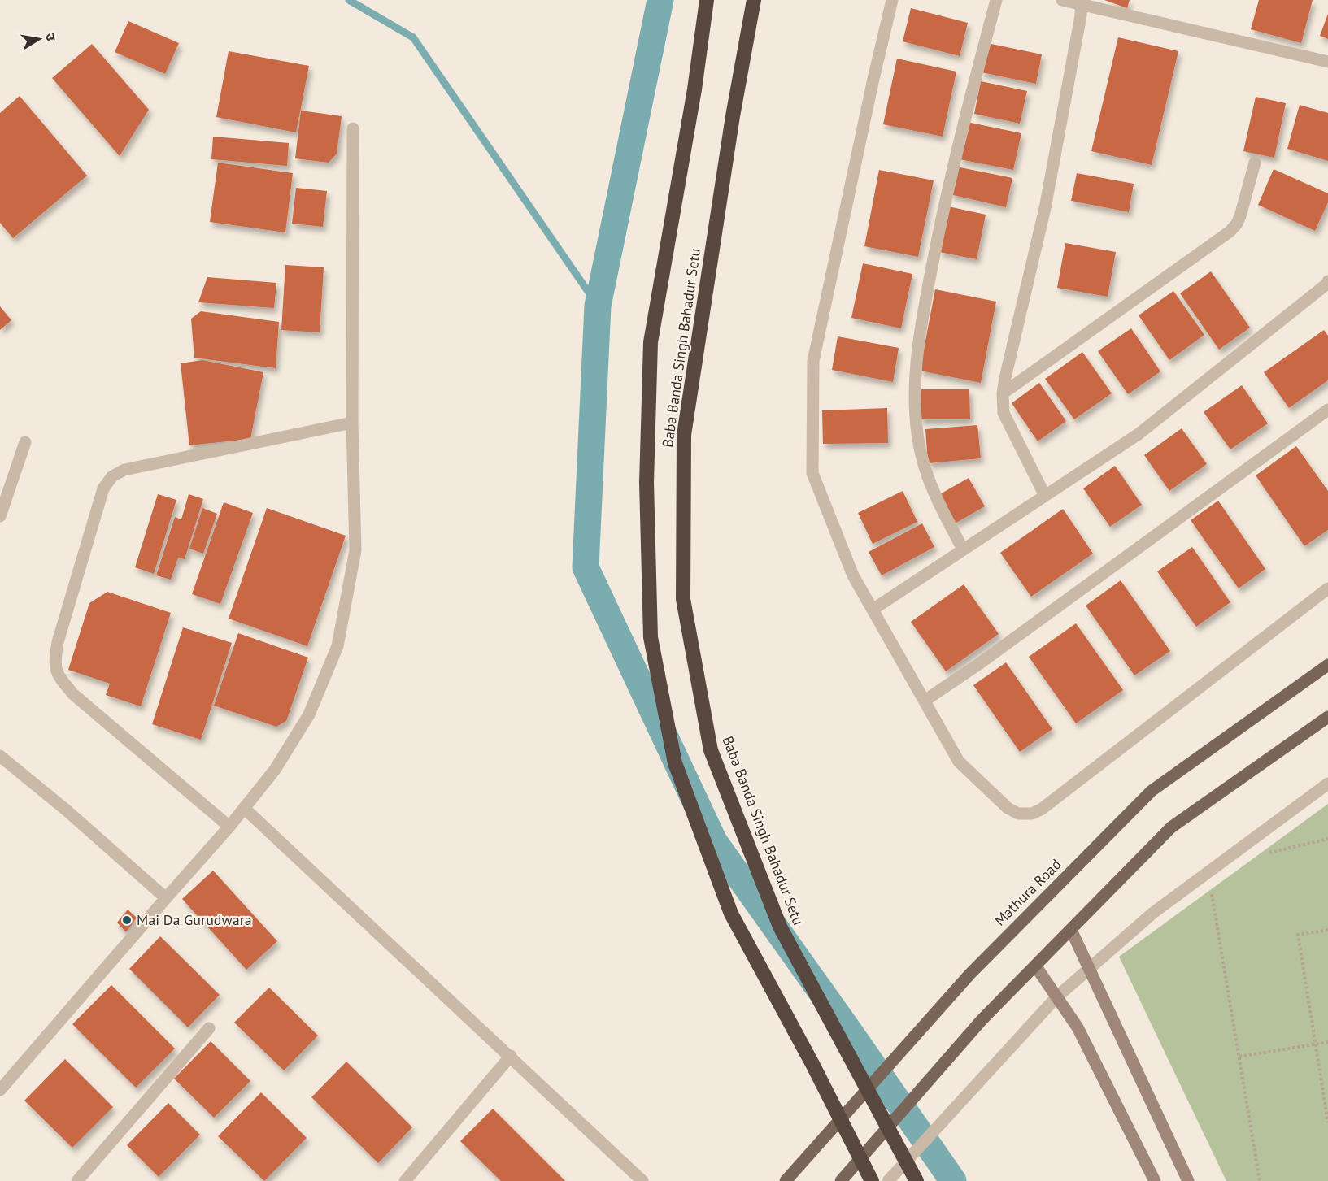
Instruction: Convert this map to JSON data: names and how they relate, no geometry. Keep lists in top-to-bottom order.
{
  "streets": {
    "highway": ["Baba Banda Singh Bahadur Setu"],
    "main road": ["Mathura Road"]
  },
  "places": ["Mai Da Gurudwara"],
  "north": "right"
}
